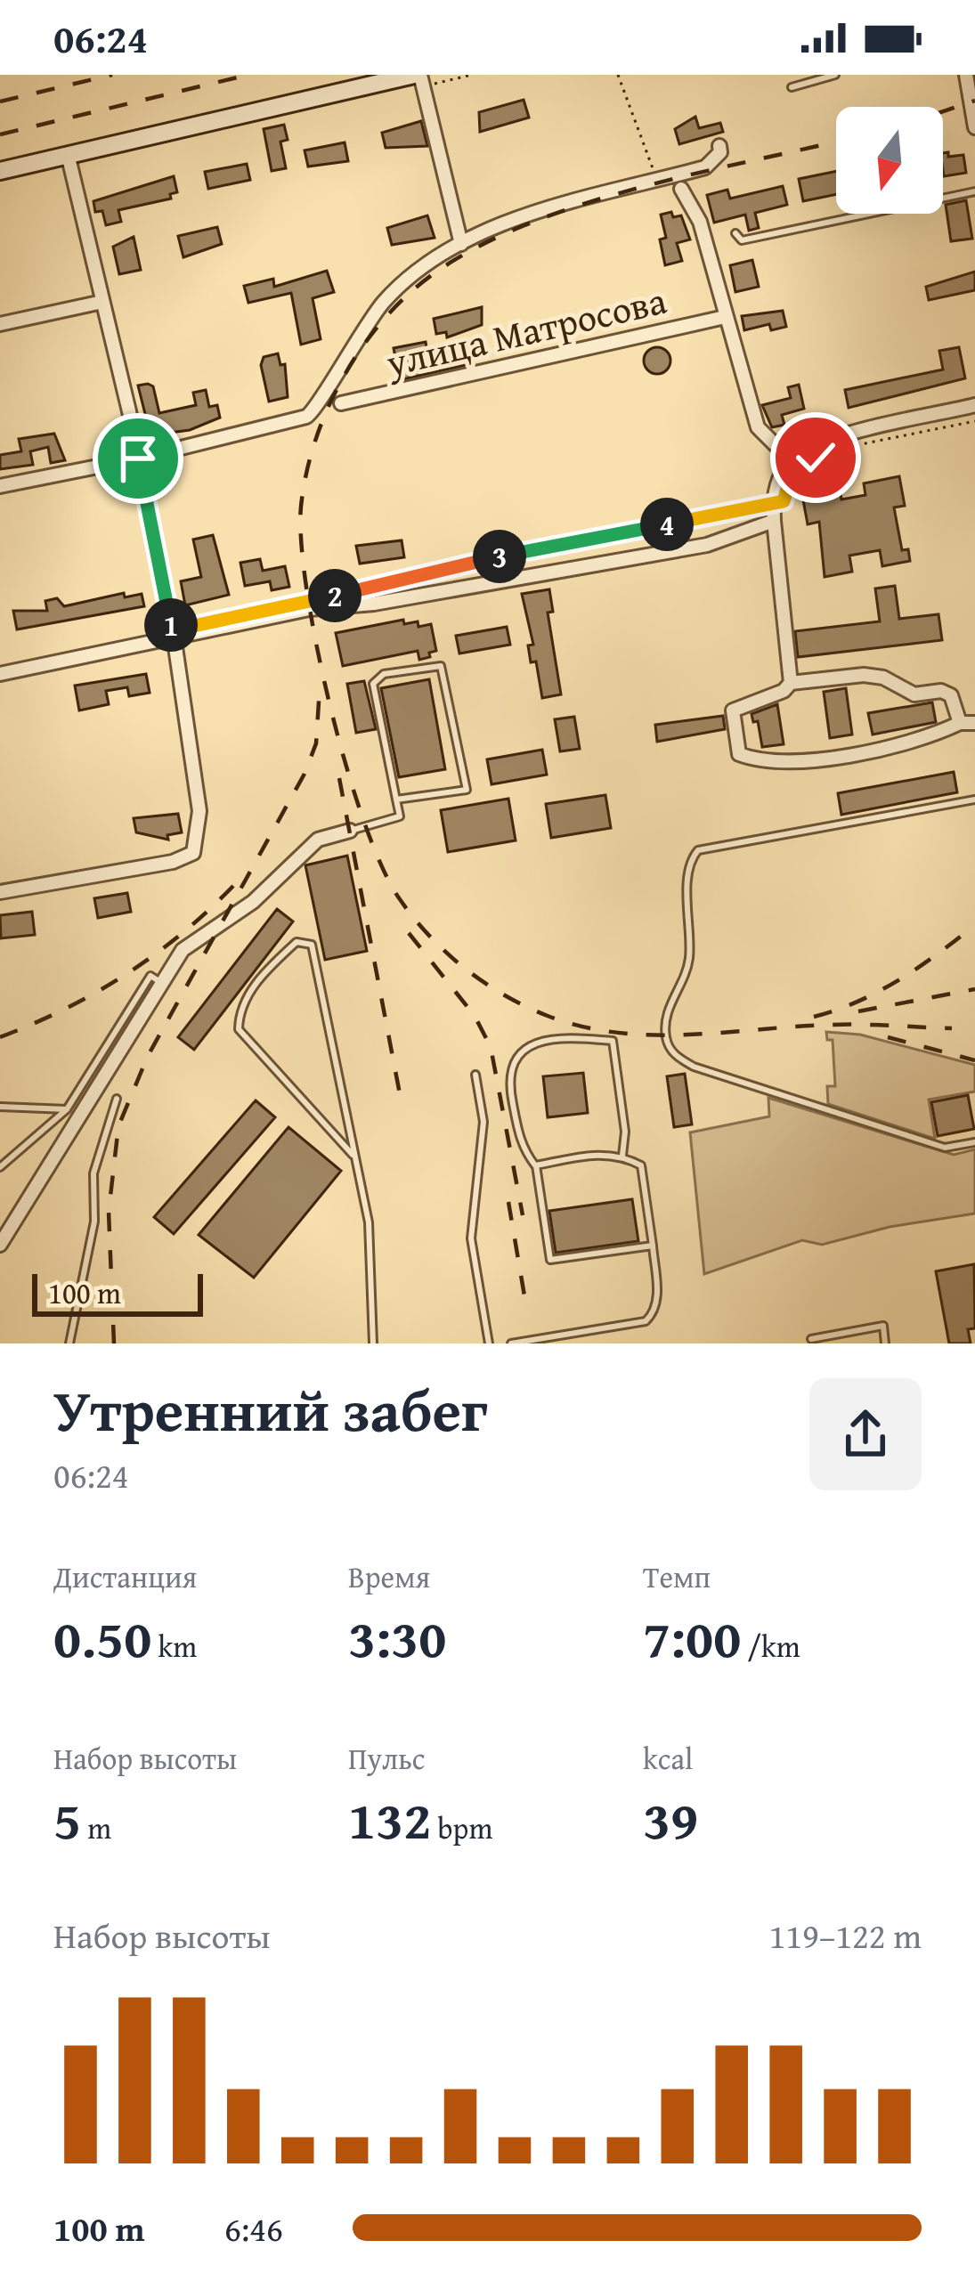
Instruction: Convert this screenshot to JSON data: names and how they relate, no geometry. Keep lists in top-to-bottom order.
{
  "streets": {
    "street": ["улица Матросова"]
  },
  "scale_bar": "100 m",
  "north": "bottom",
  "page": {
    "status": "06:24",
    "pins": [
      "4",
      "3",
      "2",
      "1"
    ],
    "scale": "100 m",
    "heading": ["Утренний забег", "06:24"],
    "stats": [
      ["Дистанция", "0.50 km"],
      ["Время", "3:30"],
      ["Темп", "7:00 /km"],
      ["Набор высоты", "5 m"],
      ["Пульс", "132 bpm"],
      ["kcal", "39"]
    ],
    "chart": ["Набор высоты", "119–122 m"],
    "list": [
      {
        "name": "100 m",
        "note": "6:46"
      }
    ]
  }
}
